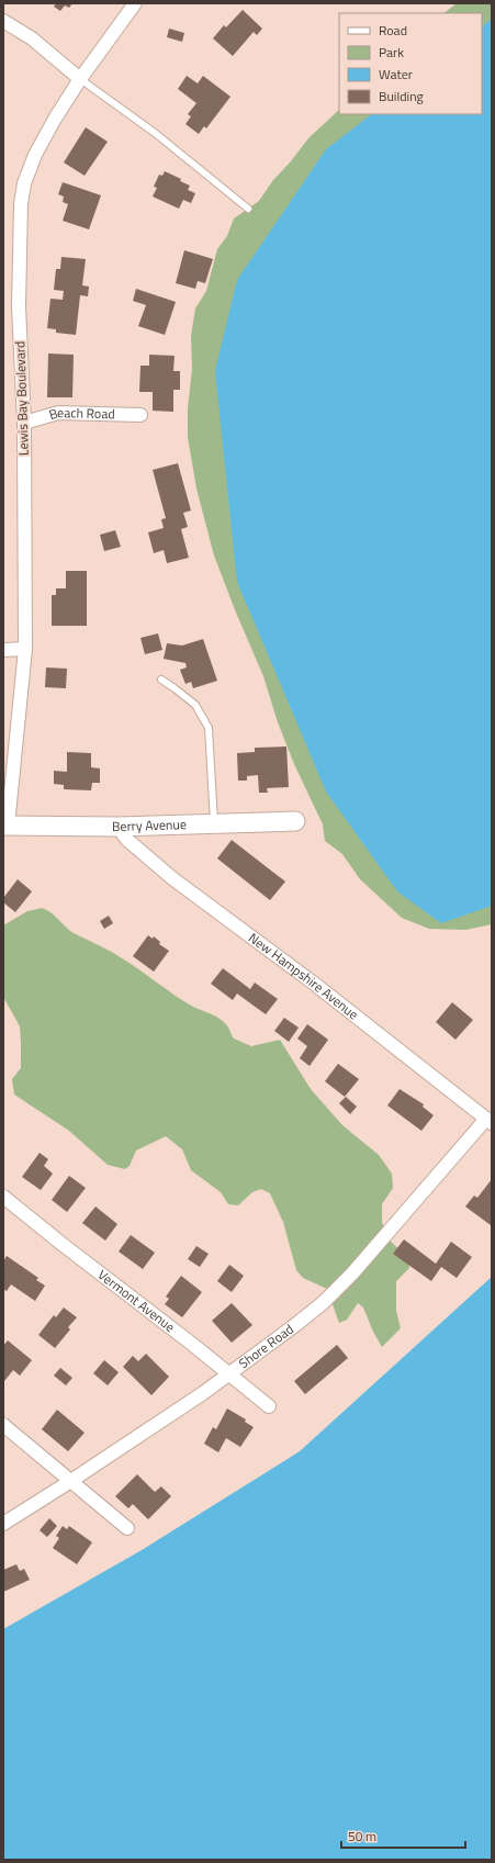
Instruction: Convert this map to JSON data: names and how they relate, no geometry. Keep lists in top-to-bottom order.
{
  "streets": {
    "street": [
      "Lewis Bay Boulevard",
      "Beach Road",
      "Berry Avenue",
      "New Hampshire Avenue",
      "Vermont Avenue",
      "Shore Road"
    ]
  },
  "crossings": [
    ["Lewis Bay Boulevard", "Beach Road"],
    ["Lewis Bay Boulevard", "Berry Avenue"],
    ["Berry Avenue", "New Hampshire Avenue"],
    ["New Hampshire Avenue", "Shore Road"],
    ["Vermont Avenue", "Shore Road"]
  ],
  "legend": [
    "Road",
    "Park",
    "Water",
    "Building"
  ],
  "scale_bar": "50 m"
}
